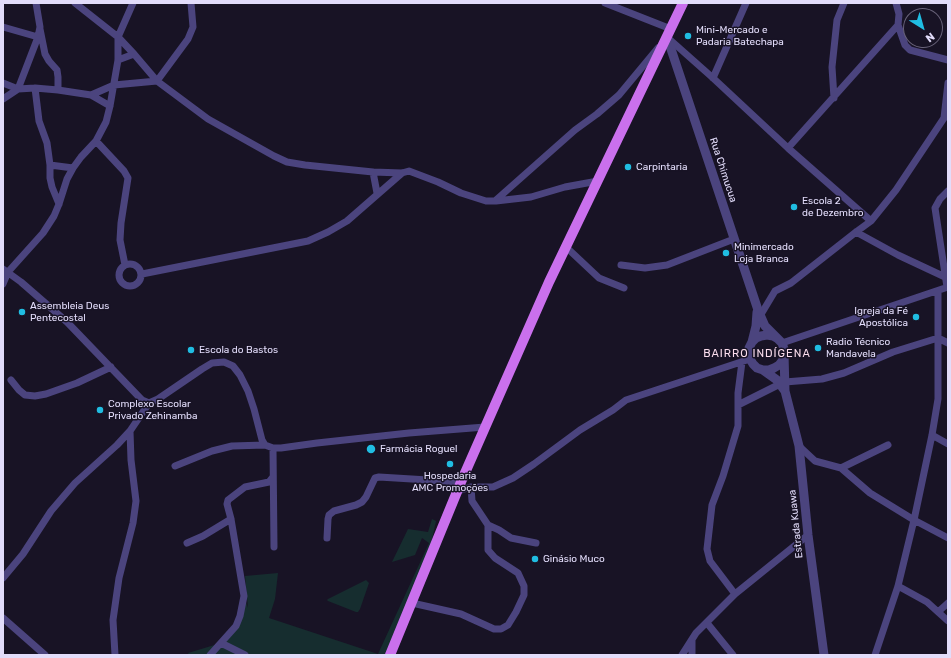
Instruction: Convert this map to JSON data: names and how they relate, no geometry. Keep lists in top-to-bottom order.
{
  "streets": {
    "street": ["Rua Chimucua", "Estrada Kuawa"]
  },
  "districts": ["BAIRRO INDÍGENA"],
  "places": [
    "Mini-Mercado e Padaria Batechapa",
    "Carpintaria",
    "Escola 2 de Dezembro",
    "Minimercado Loja Branca",
    "Assembleia Deus Pentecostal",
    "Igreja da Fé Apostólica",
    "Radio Técnico Mandavela",
    "Escola do Bastos",
    "Complexo Escolar Privado Zehinamba",
    "Farmácia Roguel",
    "Hospedaria AMC Promoções",
    "Ginásio Muco"
  ],
  "north": "bottom right"
}
